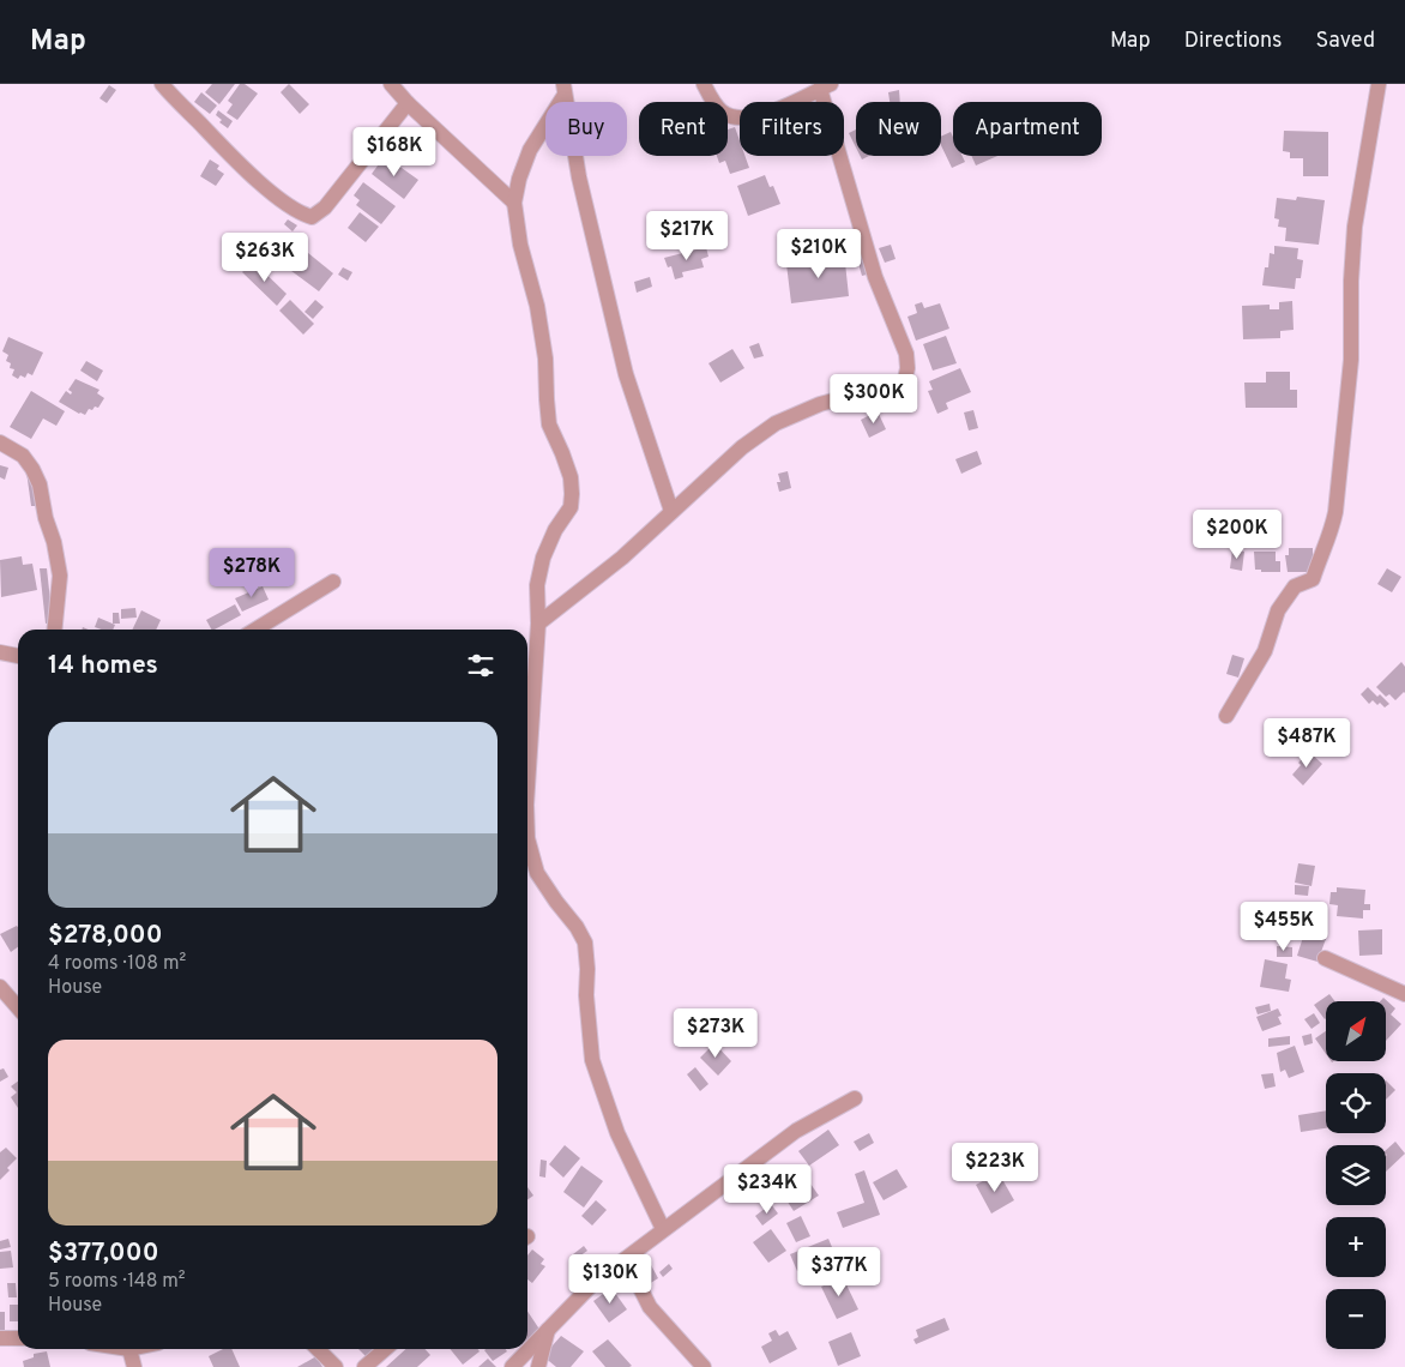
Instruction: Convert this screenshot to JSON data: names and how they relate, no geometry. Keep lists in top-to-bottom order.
{
  "north": "top right",
  "page": {
    "header": "Map",
    "nav": ["Map", "Directions", "Saved"],
    "chip": [
      "Buy",
      "Rent",
      "Filters",
      "New",
      "Apartment"
    ],
    "price": [
      "$168K",
      "$217K",
      "$210K",
      "$263K",
      "$300K",
      "$200K",
      "$278K",
      "$487K",
      "$455K",
      "$273K",
      "$223K",
      "$234K",
      "$377K",
      "$130K"
    ],
    "heading": "14 homes",
    "list": [
      {
        "name": "$278,000",
        "note": "4 rooms · 108 m² · House"
      },
      {
        "name": "$377,000",
        "note": "5 rooms · 148 m² · House"
      }
    ],
    "map_buttons": ["+", "−"]
  }
}
